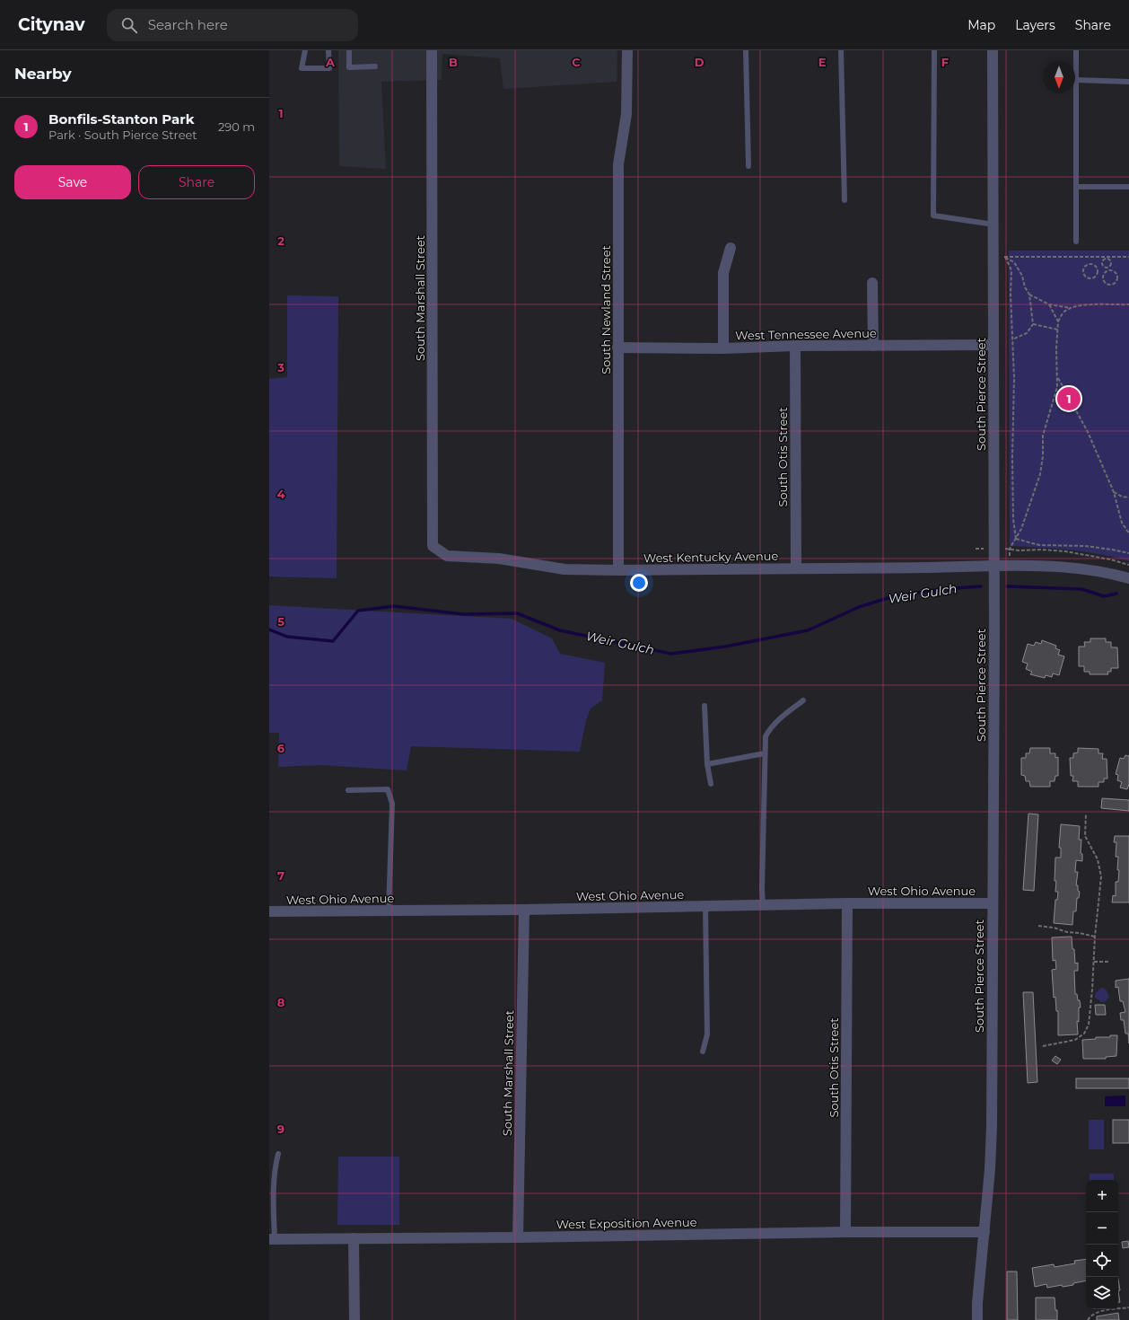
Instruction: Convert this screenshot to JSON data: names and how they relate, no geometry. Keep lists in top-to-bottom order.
{
  "streets": {
    "street": [
      "South Marshall Street",
      "South Newland Street",
      "West Tennessee Avenue",
      "South Pierce Street",
      "South Otis Street",
      "West Kentucky Avenue",
      "West Ohio Avenue",
      "West Exposition Avenue"
    ]
  },
  "crossings": [
    ["South Marshall Street", "West Kentucky Avenue"],
    ["South Marshall Street", "West Ohio Avenue"],
    ["South Marshall Street", "West Exposition Avenue"],
    ["South Newland Street", "West Tennessee Avenue"],
    ["South Newland Street", "West Kentucky Avenue"],
    ["West Tennessee Avenue", "South Pierce Street"],
    ["West Tennessee Avenue", "South Otis Street"],
    ["South Pierce Street", "West Kentucky Avenue"],
    ["South Pierce Street", "West Ohio Avenue"],
    ["South Pierce Street", "West Exposition Avenue"],
    ["South Otis Street", "West Kentucky Avenue"],
    ["South Otis Street", "West Ohio Avenue"],
    ["South Otis Street", "West Exposition Avenue"]
  ],
  "water": ["Weir Gulch"],
  "north": "bottom",
  "page": {
    "header": "Citynav",
    "search": "Search here",
    "nav": ["Map", "Layers", "Share"],
    "heading": "Nearby",
    "list": [
      {
        "mark": "1",
        "name": "Bonfils-Stanton Park",
        "note": "Park · South Pierce Street",
        "value": "290 m"
      }
    ],
    "buttons": ["Save", "Share"],
    "pins": "1",
    "map_buttons": ["+", "−"]
  },
  "grid": {
    "columns": [
      "A",
      "B",
      "C",
      "D",
      "E",
      "F"
    ],
    "rows": [
      "1",
      "2",
      "3",
      "4",
      "5",
      "6",
      "7",
      "8",
      "9"
    ]
  }
}
